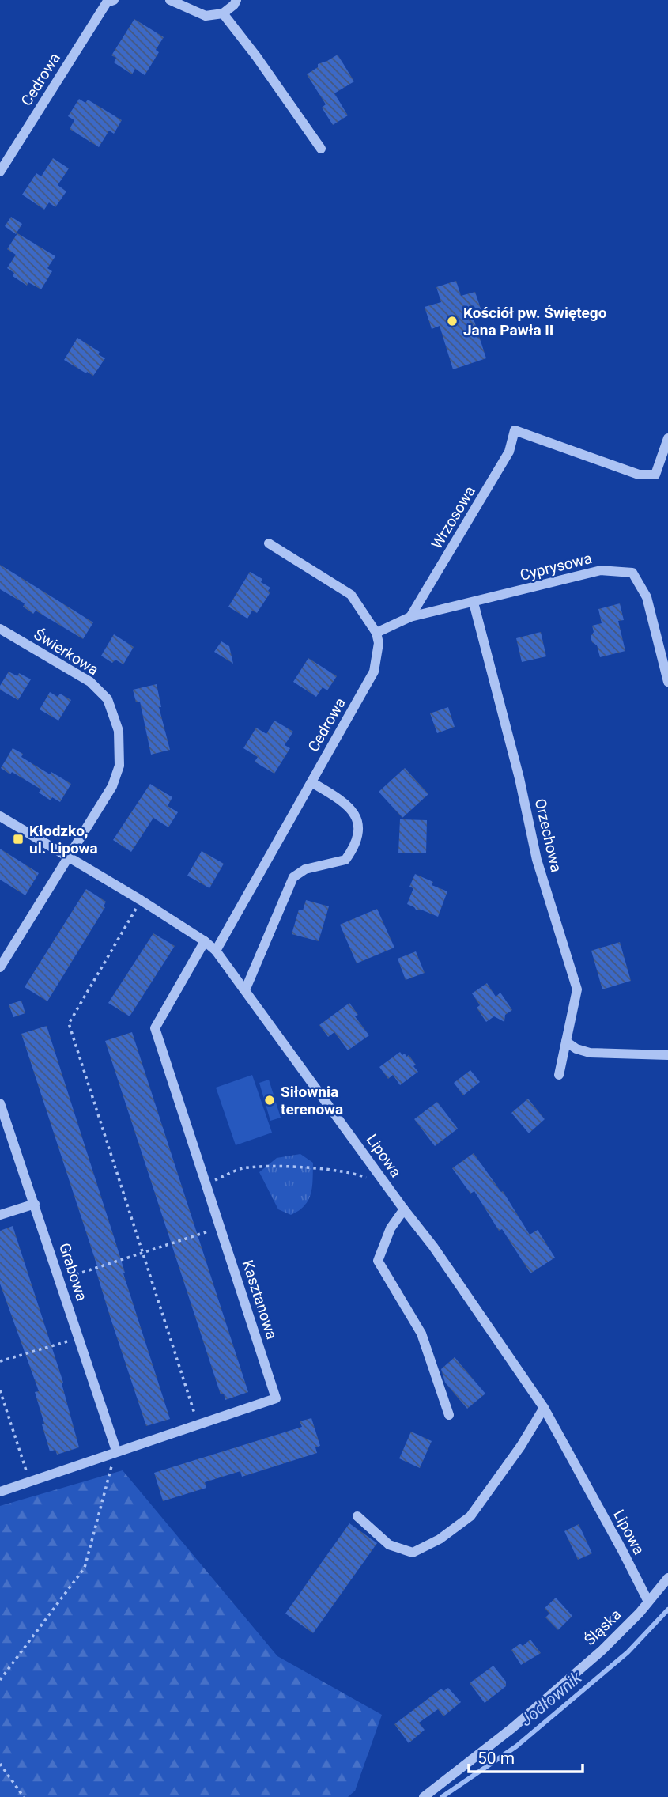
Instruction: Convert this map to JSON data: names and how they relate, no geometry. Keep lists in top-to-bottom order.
{
  "streets": {
    "street": [
      "Cedrowa",
      "Wrzosowa",
      "Cyprysowa",
      "Świerkowa",
      "Orzechowa",
      "Lipowa",
      "Grabowa",
      "Kasztanowa",
      "Śląska"
    ]
  },
  "crossings": [
    ["Cedrowa", "Cyprysowa"],
    ["Cedrowa", "Lipowa"],
    ["Wrzosowa", "Cyprysowa"],
    ["Cyprysowa", "Orzechowa"],
    ["Świerkowa", "Lipowa"],
    ["Lipowa", "Kasztanowa"],
    ["Lipowa", "Śląska"],
    ["Grabowa", "Kasztanowa"]
  ],
  "water": ["Jodłownik"],
  "places": {
    "other": ["Kościół pw. Świętego Jana Pawła II", "Siłownia terenowa"],
    "transit": ["Kłodzko, ul. Lipowa"]
  },
  "scale_bar": "50 m"
}
